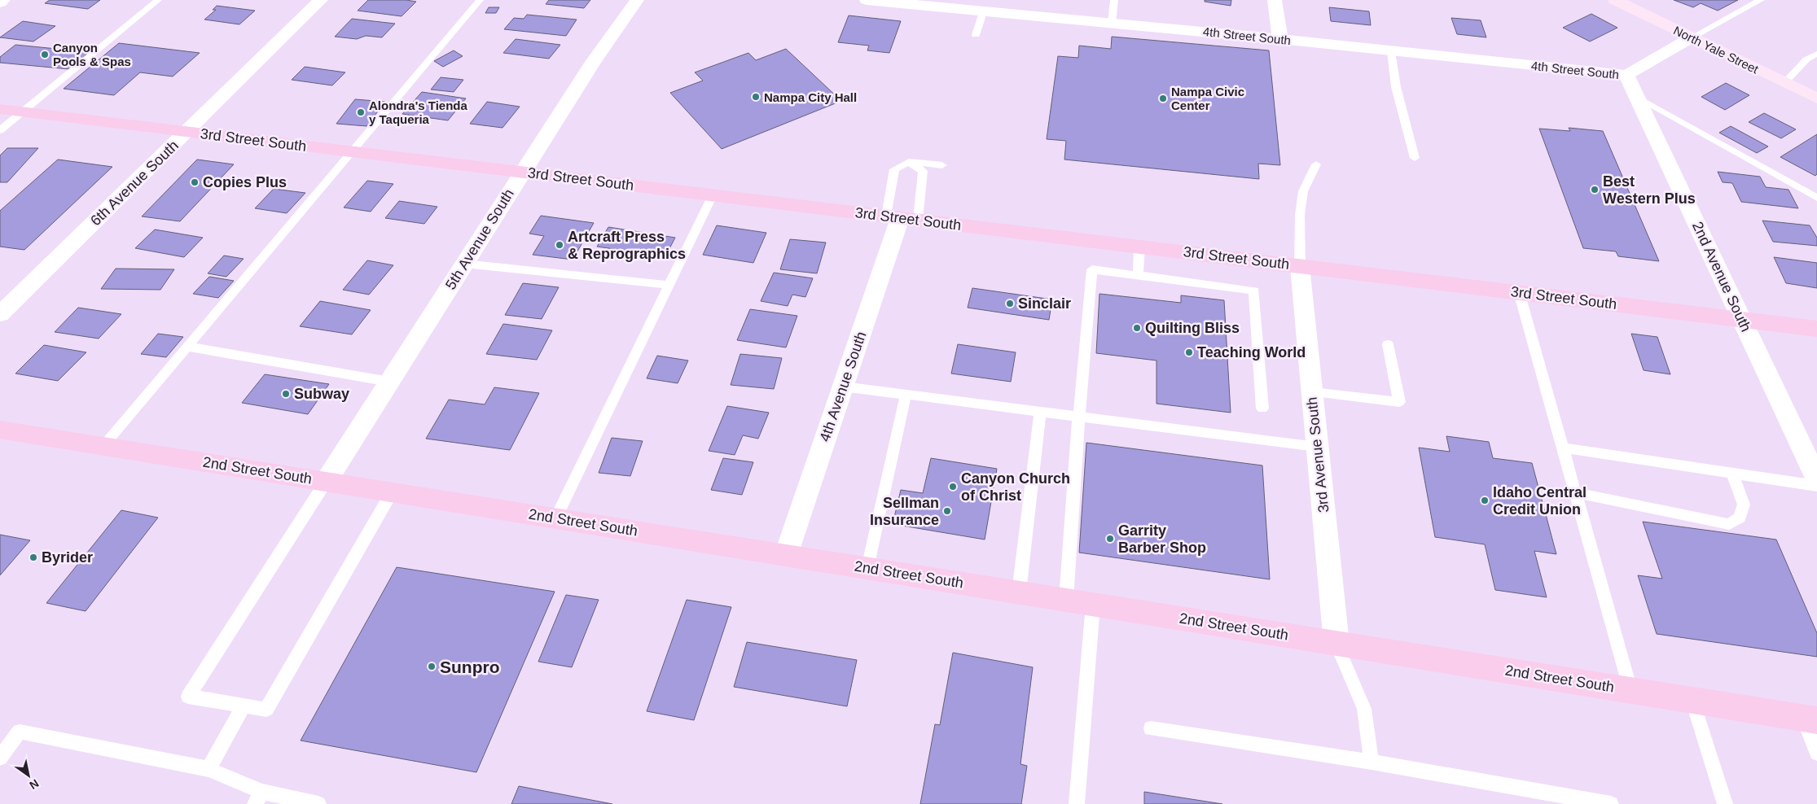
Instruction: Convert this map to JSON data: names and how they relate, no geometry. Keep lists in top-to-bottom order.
{
  "streets": {
    "main road": ["North Yale Street", "3rd Street South", "2nd Street South"],
    "street": [
      "4th Street South",
      "6th Avenue South",
      "5th Avenue South",
      "2nd Avenue South",
      "4th Avenue South",
      "3rd Avenue South"
    ]
  },
  "crossings": [
    ["4th Street South", "2nd Avenue South"],
    ["3rd Street South", "6th Avenue South"],
    ["3rd Street South", "5th Avenue South"],
    ["3rd Street South", "2nd Avenue South"],
    ["3rd Street South", "4th Avenue South"],
    ["3rd Street South", "3rd Avenue South"],
    ["5th Avenue South", "2nd Street South"],
    ["4th Avenue South", "2nd Street South"],
    ["3rd Avenue South", "2nd Street South"]
  ],
  "places": [
    "Canyon Pools & Spas",
    "Nampa City Hall",
    "Nampa Civic Center",
    "Alondra's Tienda y Taqueria",
    "Copies Plus",
    "Best Western Plus",
    "Artcraft Press & Reprographics",
    "Sinclair",
    "Quilting Bliss",
    "Teaching World",
    "Subway",
    "Canyon Church of Christ",
    "Idaho Central Credit Union",
    "Sellman Insurance",
    "Garrity Barber Shop",
    "Byrider",
    "Sunpro"
  ],
  "north": "bottom right"
}
